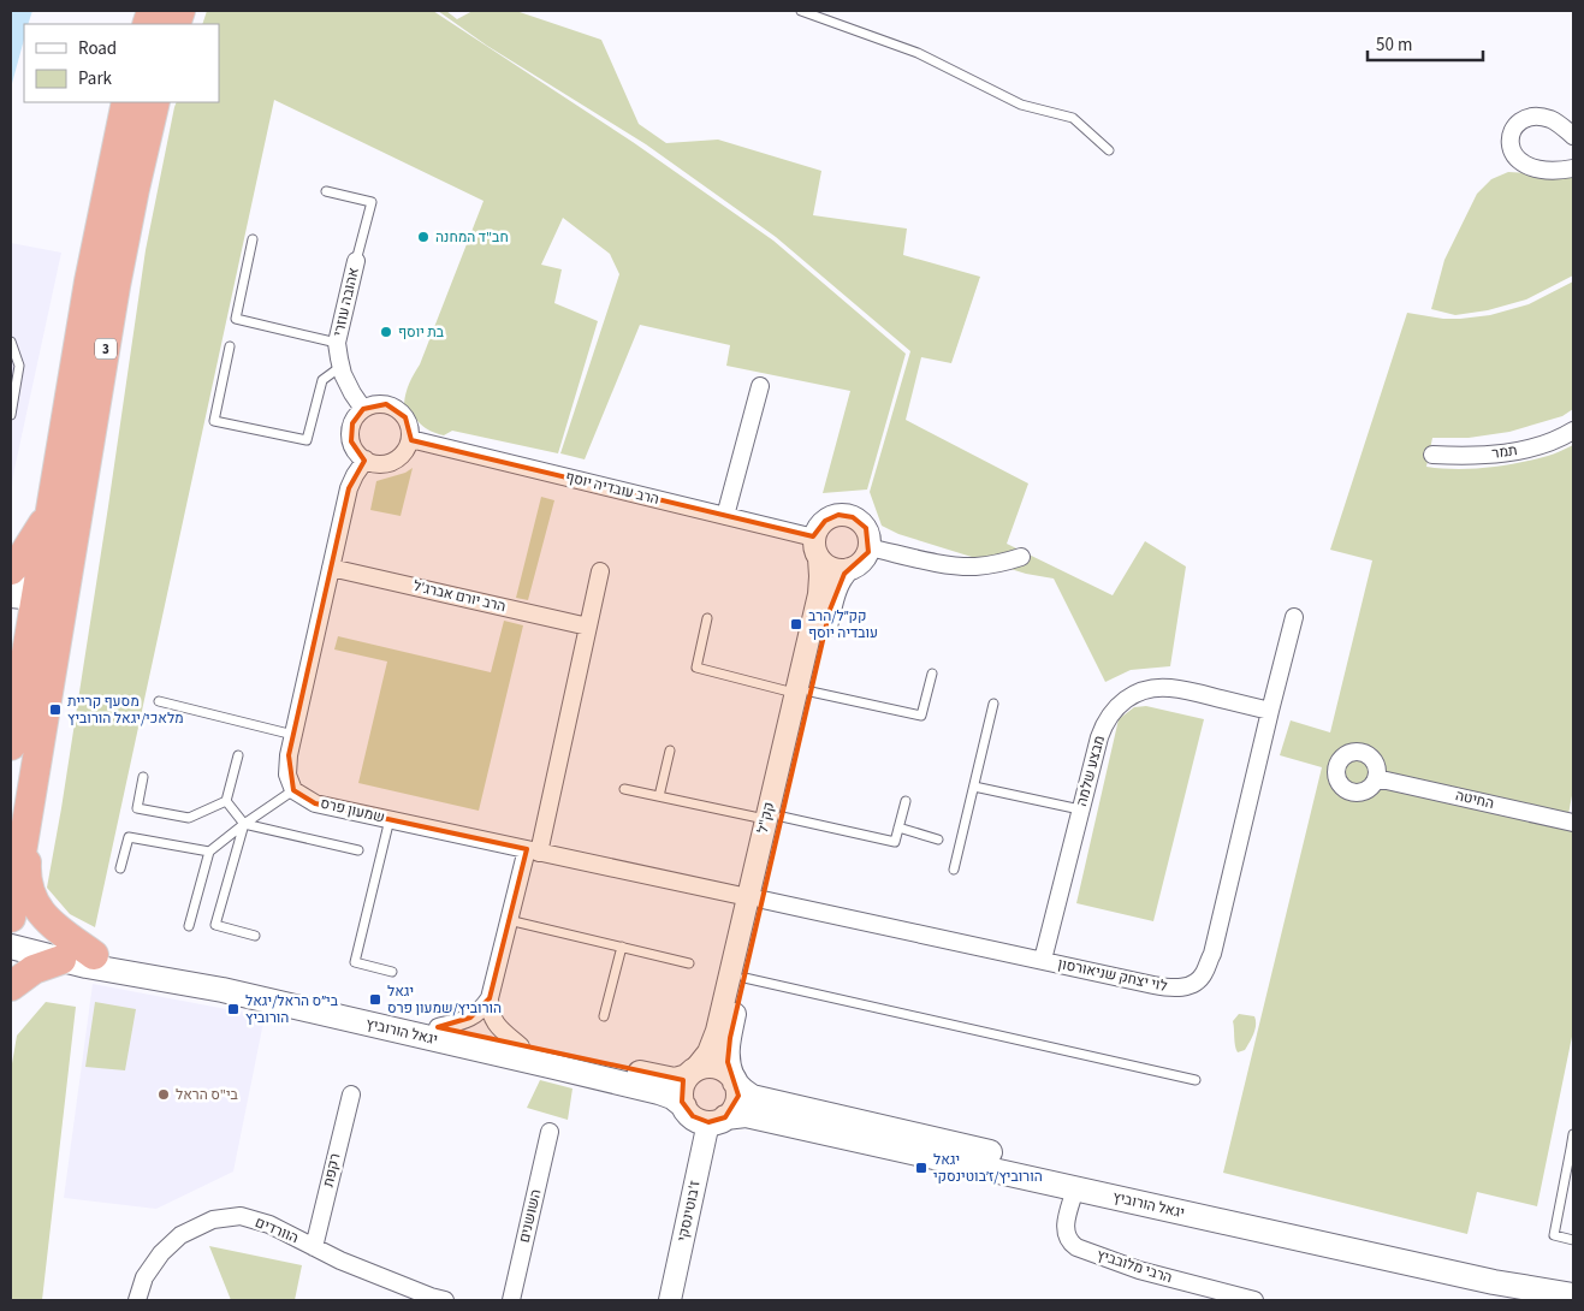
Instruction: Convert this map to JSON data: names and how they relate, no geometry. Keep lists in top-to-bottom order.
{
  "streets": {
    "highway": ["3"],
    "main road": ["יגאל הורוביץ"],
    "street": [
      "אהובה עוזרי",
      "תמר",
      "הרב עובדיה יוסף",
      "הרב יורם אברג'ל",
      "מבצע שלמה",
      "החיטה",
      "שמעון פרס",
      "קק\"ל",
      "לוי יצחק שניאורסון",
      "רקפת",
      "ז'בוטינסקי",
      "השושנים",
      "הוורדים",
      "הרבי מלובביץ"
    ]
  },
  "crossings": [
    ["אהובה עוזרי", "הרב עובדיה יוסף"],
    ["הרב עובדיה יוסף", "קק\"ל"],
    ["מבצע שלמה", "לוי יצחק שניאורסון"],
    ["שמעון פרס", "קק\"ל"],
    ["שמעון פרס", "לוי יצחק שניאורסון"],
    ["קק\"ל", "לוי יצחק שניאורסון"],
    ["קק\"ל", "יגאל הורוביץ"],
    ["קק\"ל", "ז'בוטינסקי"],
    ["יגאל הורוביץ", "ז'בוטינסקי"],
    ["יגאל הורוביץ", "הרבי מלובביץ"],
    ["רקפת", "הוורדים"]
  ],
  "places": {
    "other": ["חב\"ד המחנה", "בת יוסף", "בי\"ס הראל"],
    "transit": [
      "קק״ל/הרב עובדיה יוסף",
      "מסעף קריית מלאכי/יגאל הורוביץ",
      "יגאל הורוביץ/שמעון פרס",
      "בי״ס הראל/יגאל הורוביץ",
      "יגאל הורוביץ/ז׳בוטינסקי"
    ]
  },
  "legend": ["Road", "Park"],
  "scale_bar": "50 m"
}
